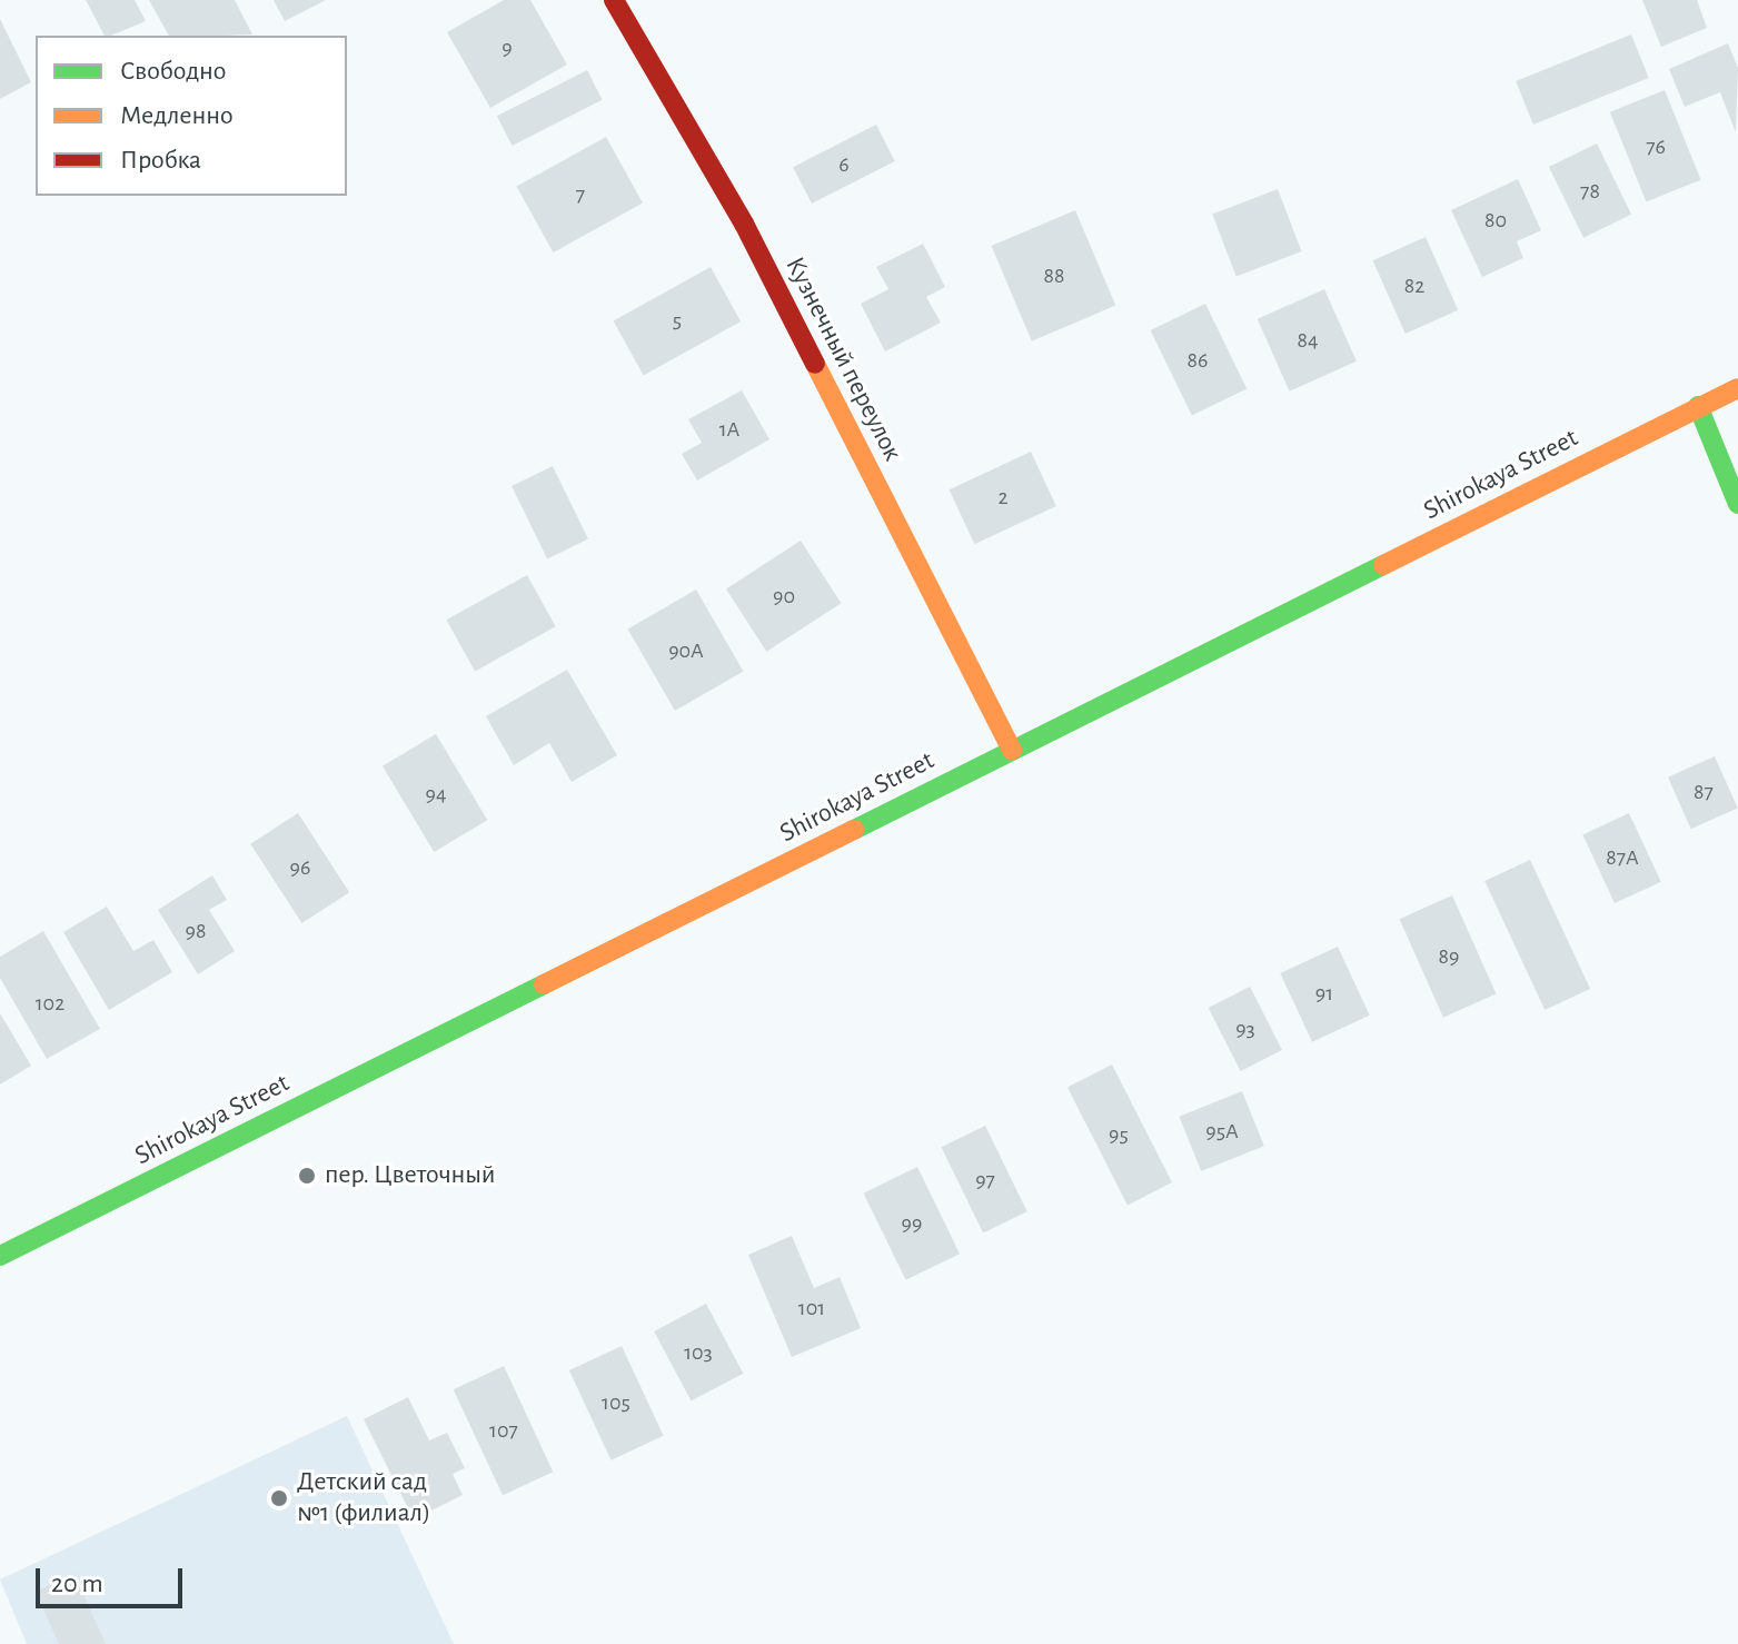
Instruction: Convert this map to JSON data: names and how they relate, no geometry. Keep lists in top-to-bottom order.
{
  "streets": {
    "street": ["Кузнечный переулок", "Shirokaya Street"]
  },
  "crossings": [
    ["Кузнечный переулок", "Shirokaya Street"]
  ],
  "places": ["пер. Цветочный", "Детский сад №1 (филиал)"],
  "house_numbers": [
    "9",
    "76",
    "6",
    "78",
    "7",
    "80",
    "88",
    "82",
    "5",
    "84",
    "86",
    "1А",
    "2",
    "90",
    "90А",
    "87",
    "94",
    "87А",
    "96",
    "98",
    "89",
    "91",
    "102",
    "93",
    "95А",
    "95",
    "97",
    "99",
    "101",
    "103",
    "105",
    "107"
  ],
  "legend": ["Свободно", "Медленно", "Пробка"],
  "scale_bar": "20 m"
}
